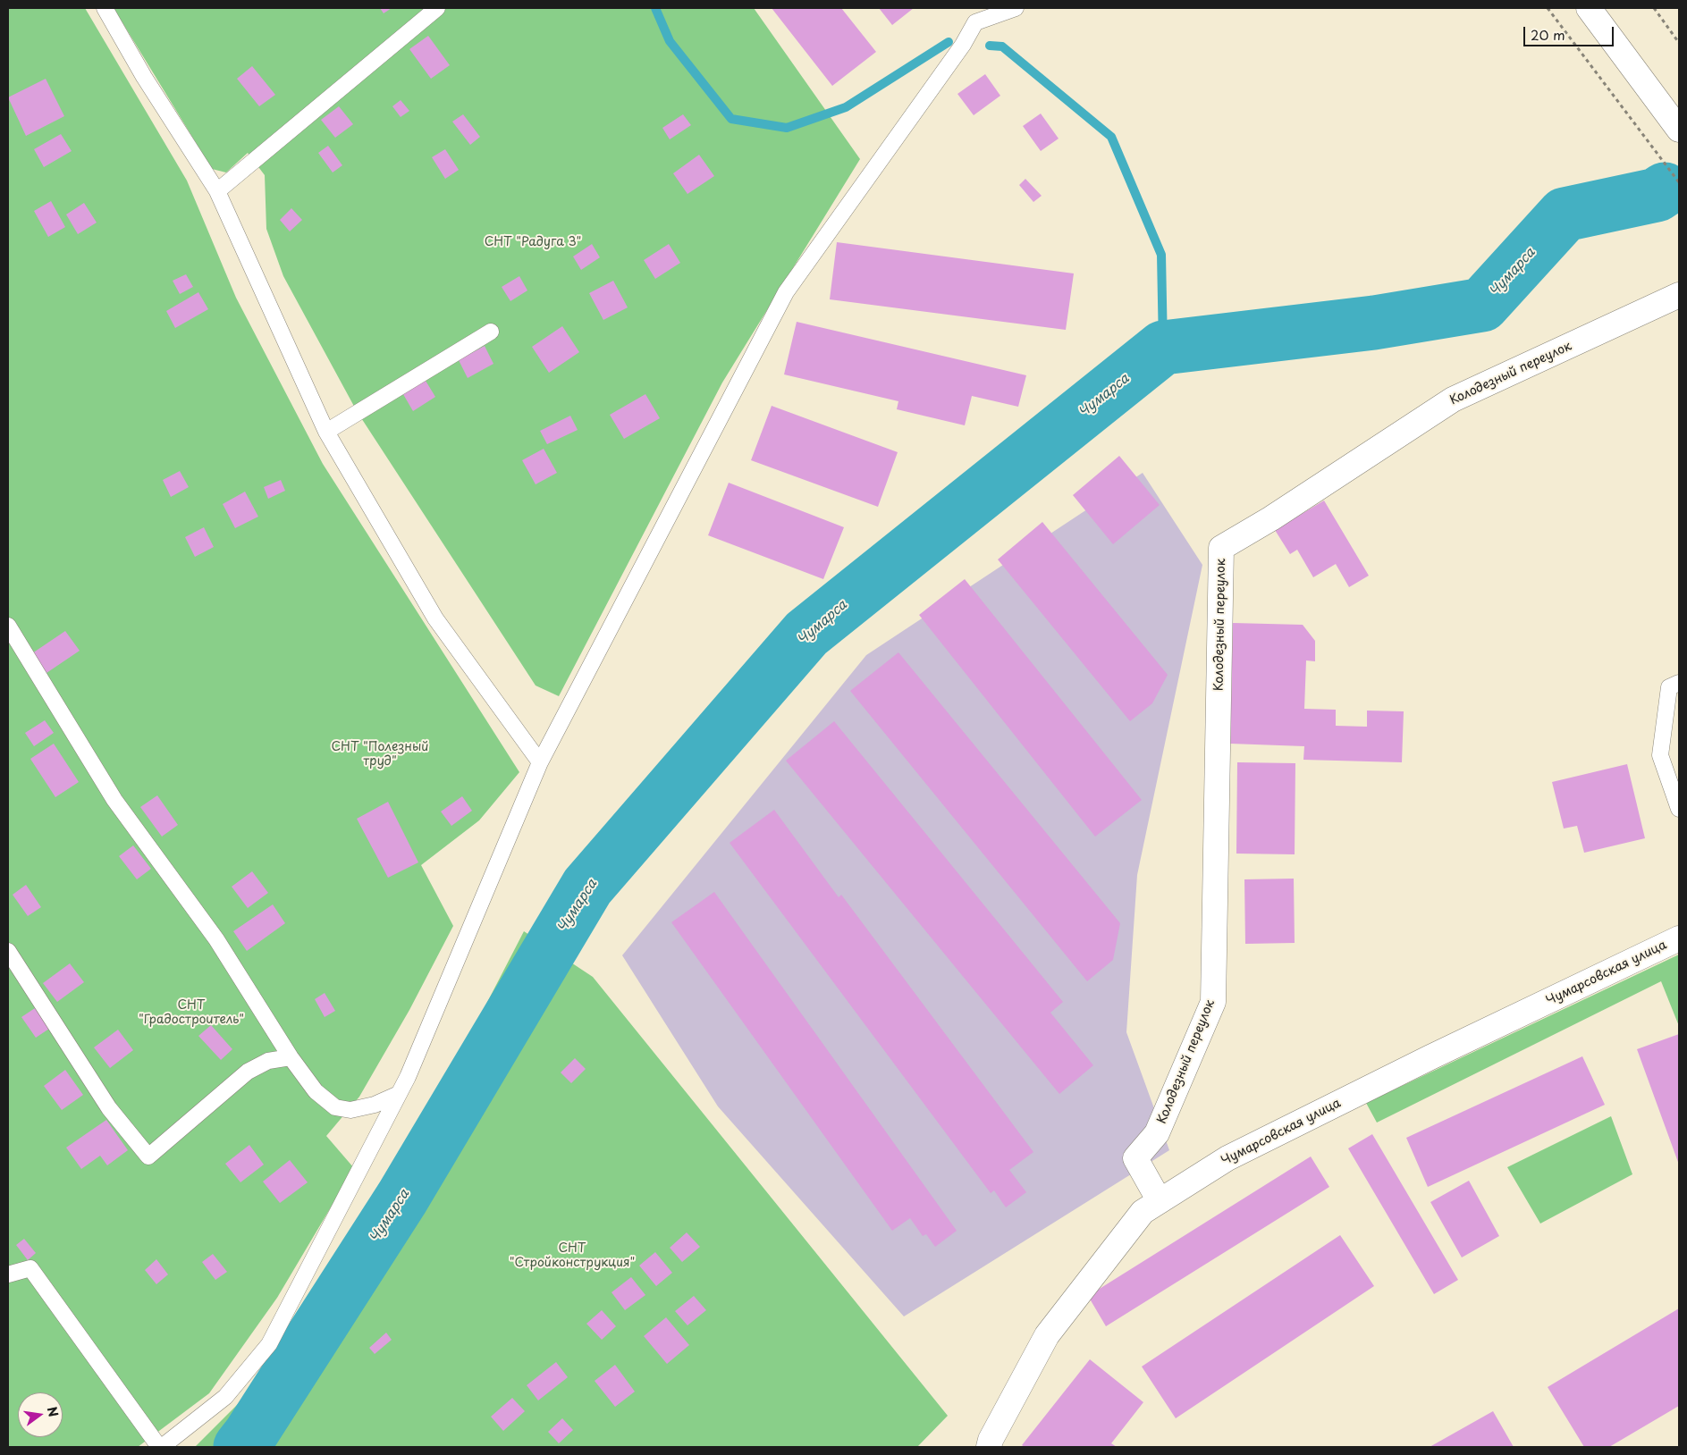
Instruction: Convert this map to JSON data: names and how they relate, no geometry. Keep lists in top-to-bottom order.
{
  "streets": {
    "street": ["Колодезный переулок", "Чумарсовская улица"]
  },
  "crossings": [
    ["Колодезный переулок", "Чумарсовская улица"]
  ],
  "water": ["Чумарса"],
  "parks": [
    "СНТ \"Радуга 3\"",
    "СНТ \"Полезный труд\"",
    "СНТ \"Градостроитель\"",
    "СНТ \"Стройконструкция\""
  ],
  "scale_bar": "20 m",
  "north": "right"
}
